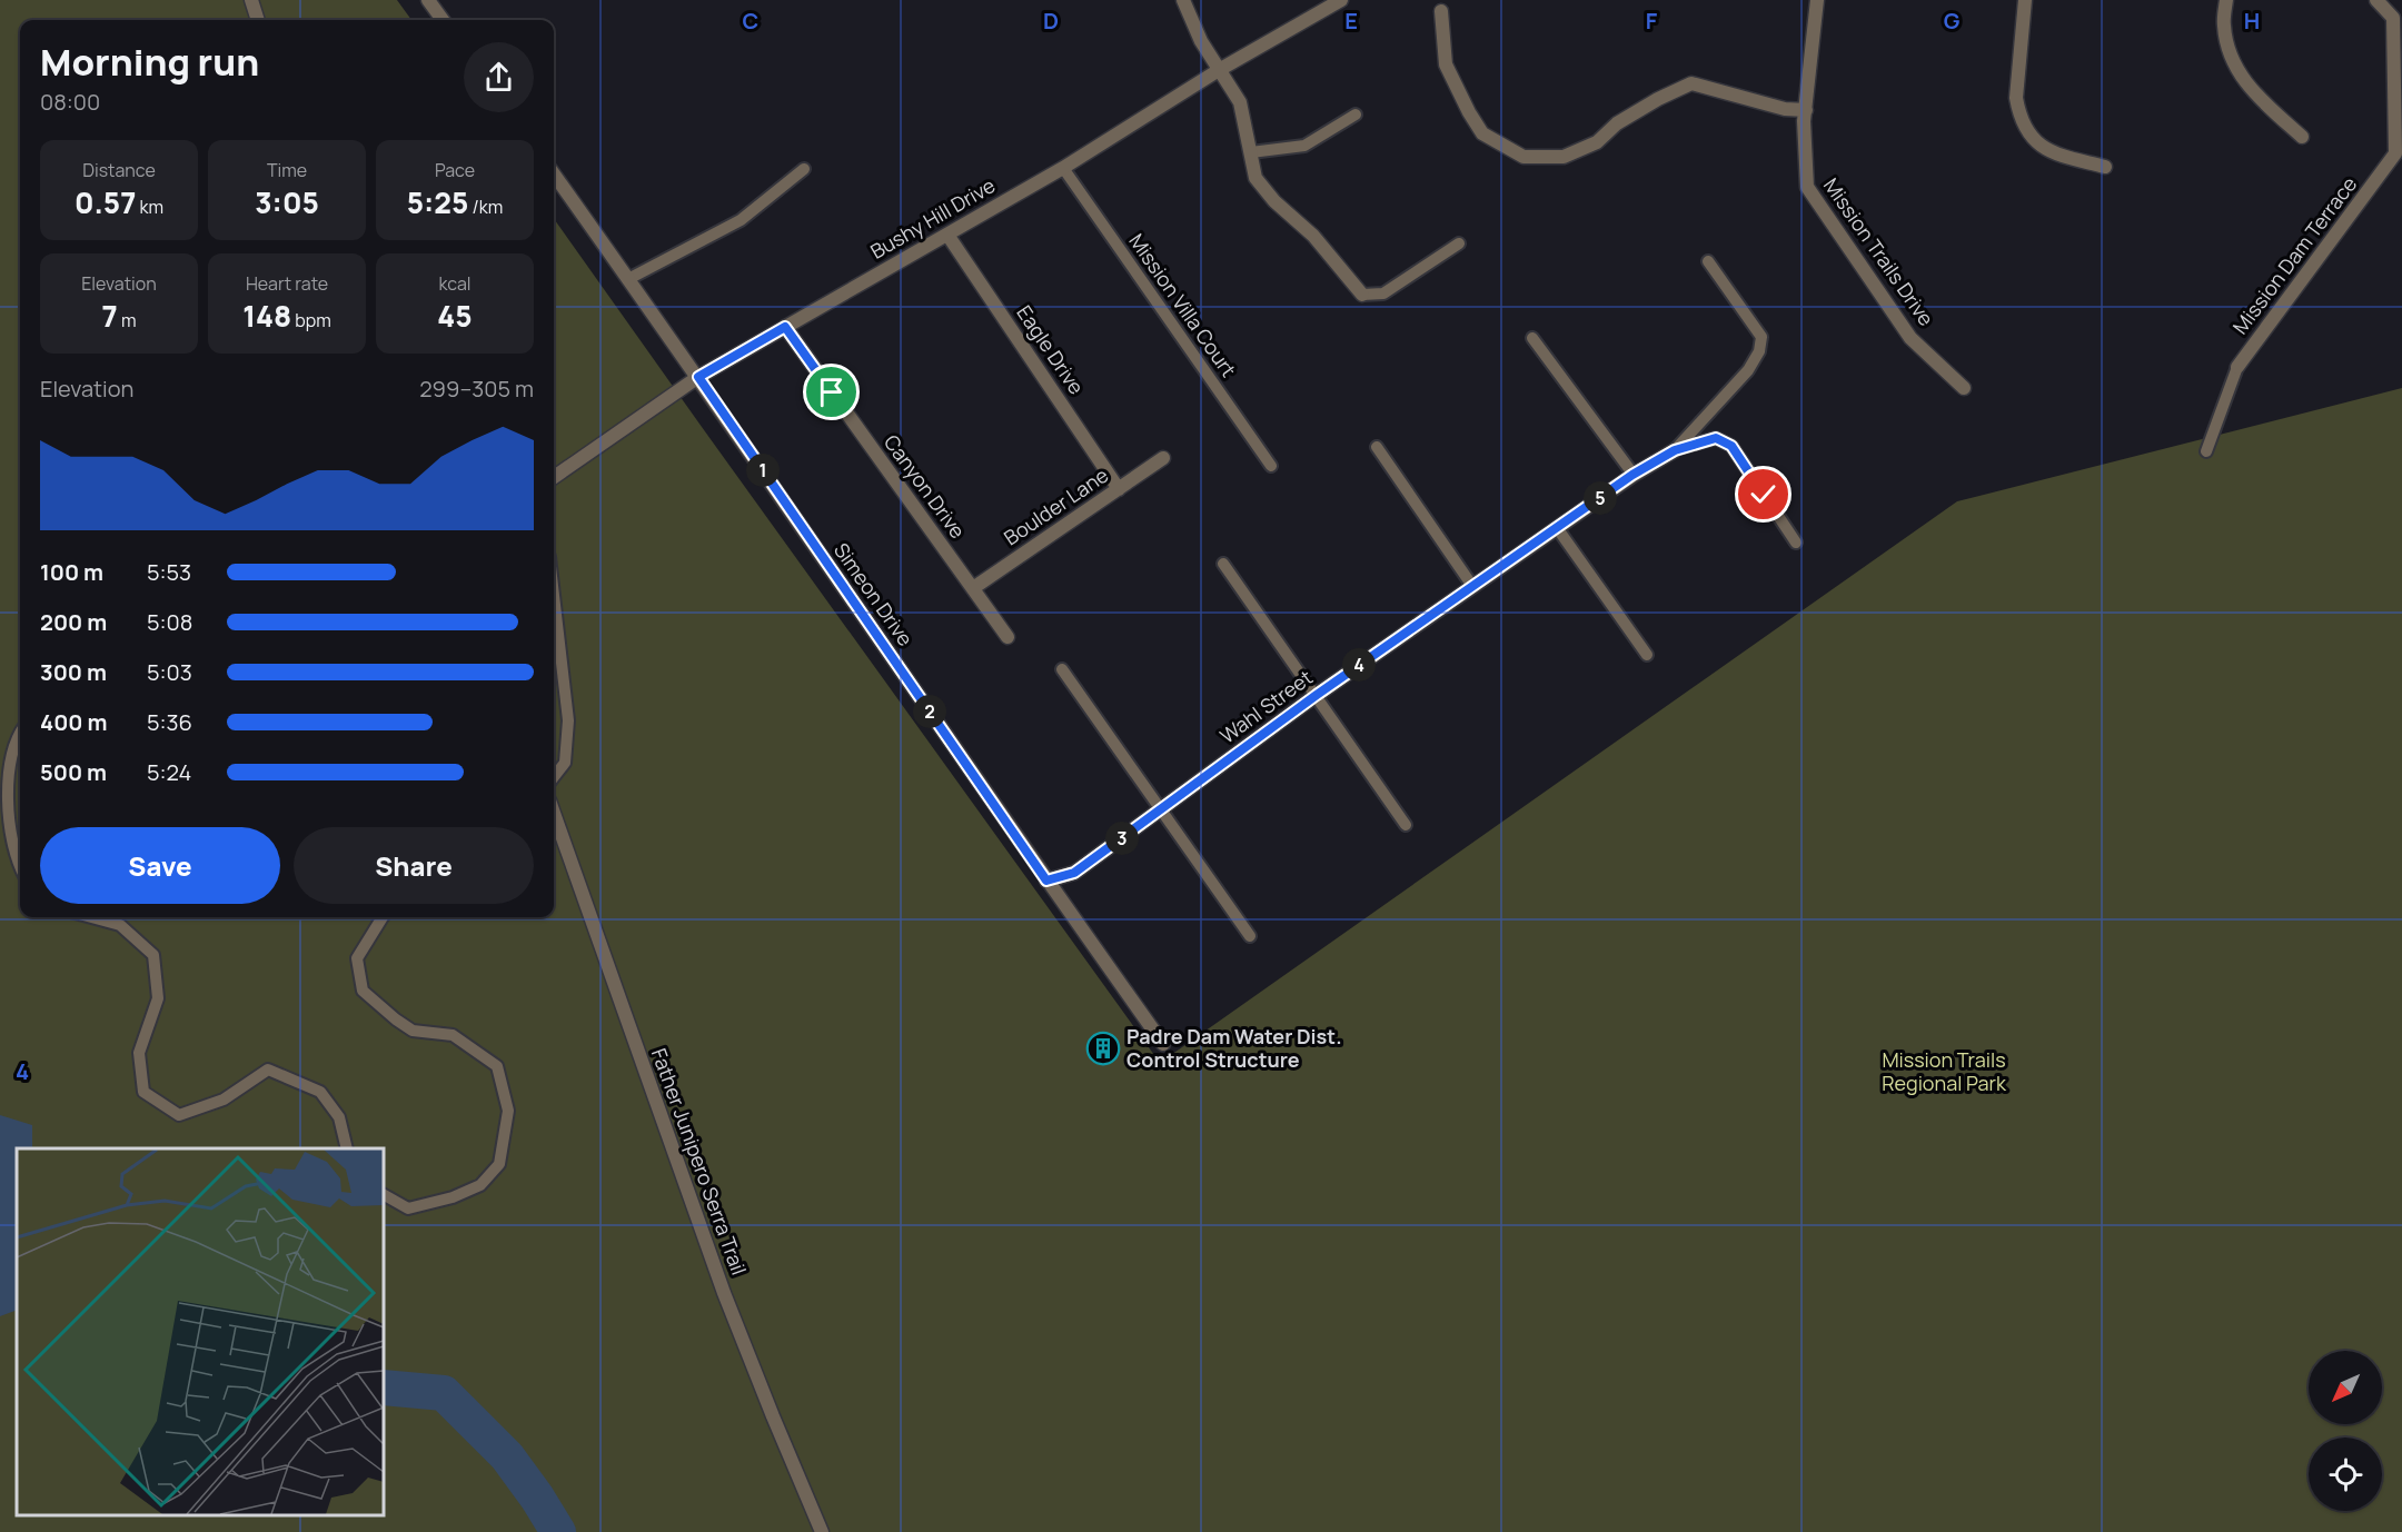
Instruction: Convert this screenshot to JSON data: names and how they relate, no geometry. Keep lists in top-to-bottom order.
{
  "streets": {
    "street": [
      "Bushy Hill Drive",
      "Mission Trails Drive",
      "Mission Dam Terrace",
      "Eagle Drive",
      "Canyon Drive",
      "Boulder Lane",
      "Simeon Drive",
      "Wahl Street",
      "Father Junipero Serra Trail"
    ],
    "lane": ["Mission Villa Court"]
  },
  "crossings": [
    ["Bushy Hill Drive", "Mission Villa Court"],
    ["Bushy Hill Drive", "Eagle Drive"],
    ["Bushy Hill Drive", "Canyon Drive"],
    ["Bushy Hill Drive", "Simeon Drive"],
    ["Eagle Drive", "Boulder Lane"],
    ["Canyon Drive", "Boulder Lane"],
    ["Simeon Drive", "Wahl Street"]
  ],
  "parks": ["Mission Trails Regional Park"],
  "places": {
    "building": ["Padre Dam Water Dist. Control Structure"]
  },
  "north": "bottom left",
  "page": {
    "heading": ["Morning run", "08:00"],
    "stats": [
      ["Distance", "0.57 km"],
      ["Time", "3:05"],
      ["Pace", "5:25 /km"],
      ["Elevation", "7 m"],
      ["Heart rate", "148 bpm"],
      ["kcal", "45"]
    ],
    "chart": ["Elevation", "299–305 m"],
    "pins": [
      "1",
      "5",
      "4",
      "2",
      "3"
    ],
    "list": [
      {
        "name": "100 m",
        "note": "5:53"
      },
      {
        "name": "200 m",
        "note": "5:08"
      },
      {
        "name": "300 m",
        "note": "5:03"
      },
      {
        "name": "400 m",
        "note": "5:36"
      },
      {
        "name": "500 m",
        "note": "5:24"
      }
    ],
    "buttons": ["Save", "Share"]
  },
  "grid": {
    "columns": [
      "C",
      "D",
      "E",
      "F",
      "G",
      "H"
    ],
    "rows": ["4"]
  }
}
